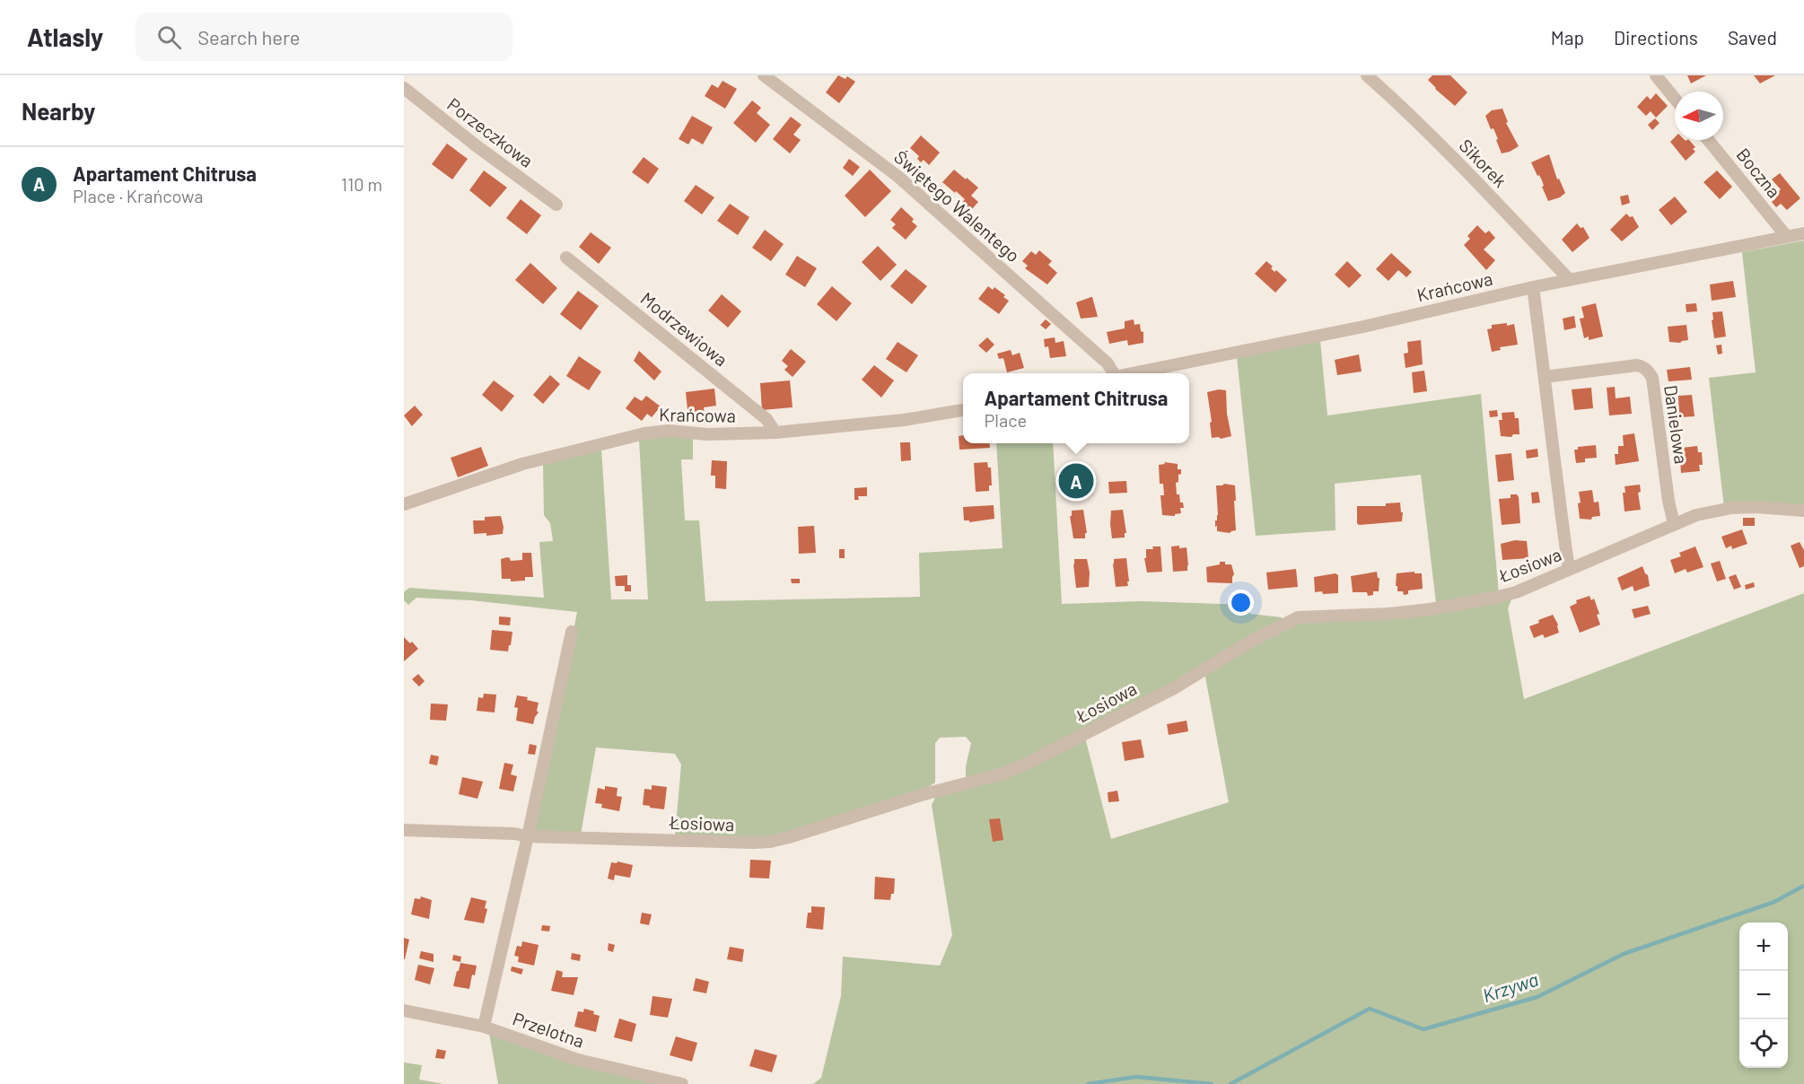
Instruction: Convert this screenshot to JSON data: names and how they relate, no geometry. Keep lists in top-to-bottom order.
{
  "streets": {
    "street": [
      "Porzeczkowa",
      "Sikorek",
      "Boczna",
      "Świętego Walentego",
      "Krańcowa",
      "Modrzewiowa",
      "Danielowa",
      "Łosiowa",
      "Przelotna"
    ]
  },
  "crossings": [
    ["Sikorek", "Krańcowa"],
    ["Boczna", "Krańcowa"],
    ["Krańcowa", "Modrzewiowa"],
    ["Danielowa", "Łosiowa"]
  ],
  "water": ["Krzywa"],
  "north": "left",
  "page": {
    "header": "Atlasly",
    "search": "Search here",
    "nav": ["Map", "Directions", "Saved"],
    "heading": "Nearby",
    "list": [
      {
        "mark": "A",
        "name": "Apartament Chitrusa",
        "note": "Place · Krańcowa",
        "value": "110 m"
      }
    ],
    "popup": ["Apartament Chitrusa", "Place"],
    "pins": "A",
    "map_buttons": ["+", "−"]
  }
}
